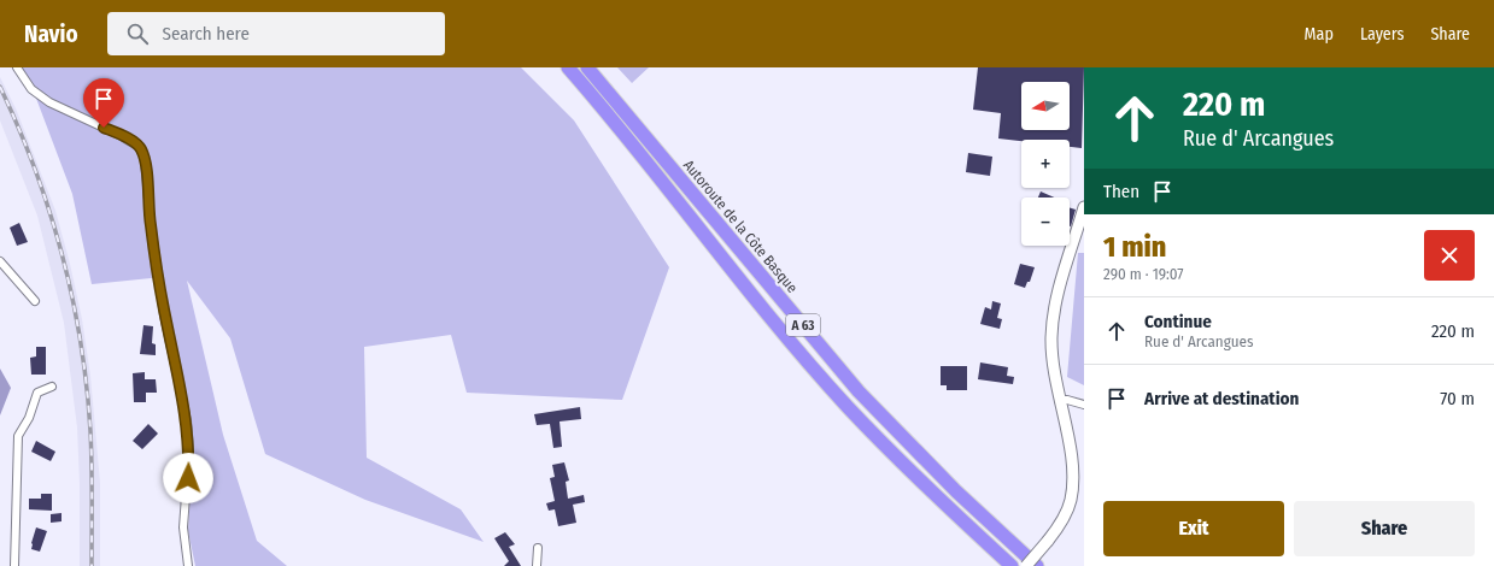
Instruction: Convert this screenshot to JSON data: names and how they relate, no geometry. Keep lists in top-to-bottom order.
{
  "streets": {
    "highway": ["Autoroute de la Côte Basque", "A 63"]
  },
  "north": "left",
  "page": {
    "header": "Navio",
    "search": "Search here",
    "nav": ["Map", "Layers", "Share"],
    "turn": ["220 m", "Rue d' Arcangues"],
    "map_buttons": ["+", "−"],
    "then": "Then",
    "heading": ["1 min", "290 m · 19:07"],
    "list": [
      {
        "name": "Continue",
        "note": "Rue d' Arcangues",
        "value": "220 m"
      },
      {
        "name": "Arrive at destination",
        "value": "70 m"
      }
    ],
    "buttons": ["Exit", "Share"]
  }
}
